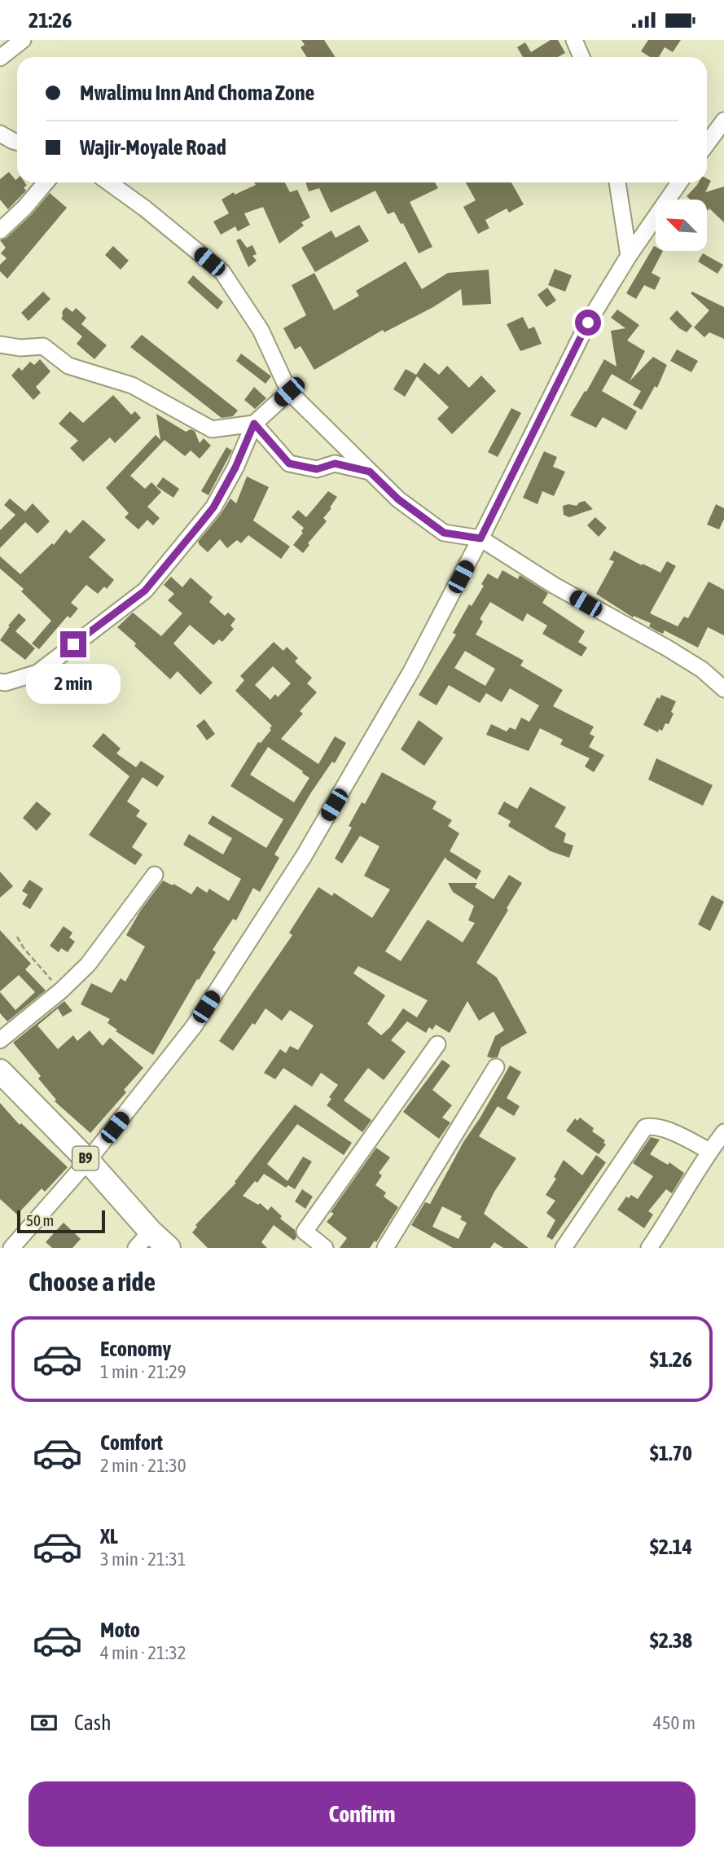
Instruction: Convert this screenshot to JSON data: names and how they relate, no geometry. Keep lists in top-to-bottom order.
{
  "streets": {
    "highway": ["B9"]
  },
  "scale_bar": "50 m",
  "north": "top left",
  "page": {
    "status": "21:26",
    "banner": ["Mwalimu Inn And Choma Zone", "Wajir-Moyale Road"],
    "bubble": "2 min",
    "scale": "50 m",
    "heading": "Choose a ride",
    "list": [
      {
        "name": "Economy",
        "note": "1 min · 21:29",
        "value": "$1.26"
      },
      {
        "name": "Comfort",
        "note": "2 min · 21:30",
        "value": "$1.70"
      },
      {
        "name": "XL",
        "note": "3 min · 21:31",
        "value": "$2.14"
      },
      {
        "name": "Moto",
        "note": "4 min · 21:32",
        "value": "$2.38"
      }
    ],
    "pay": ["Cash", "450 m"],
    "buttons": "Confirm"
  }
}
